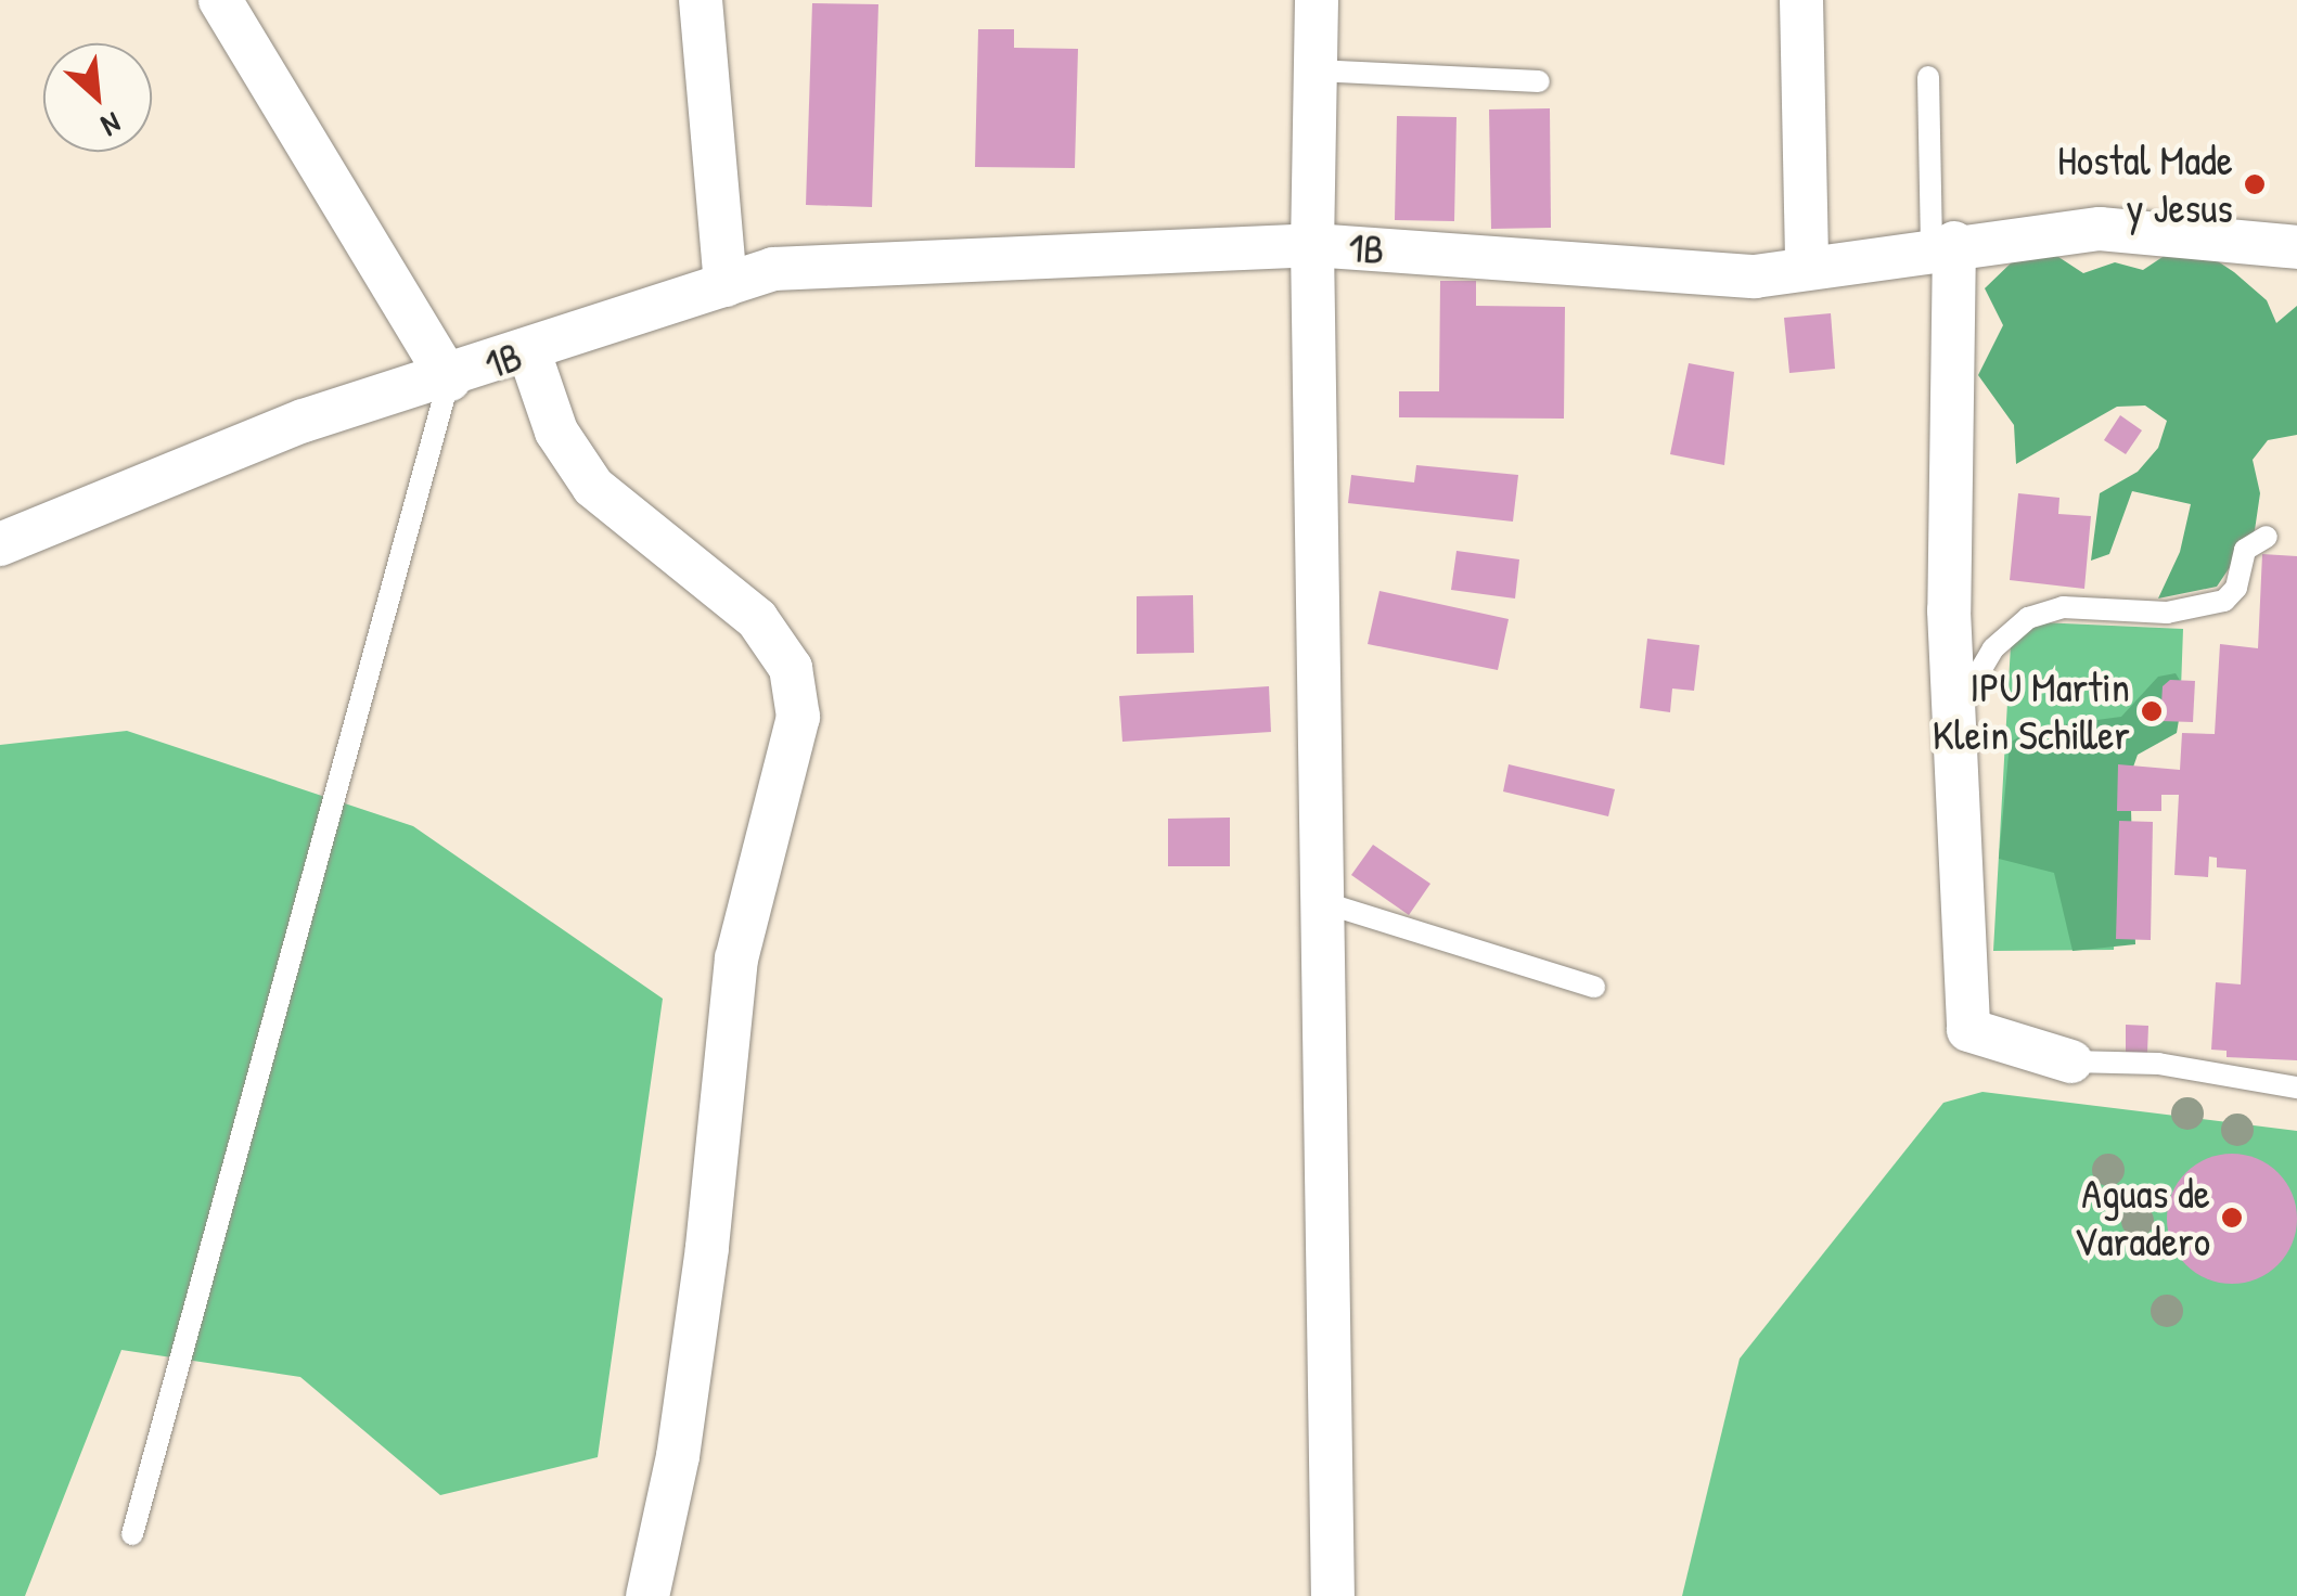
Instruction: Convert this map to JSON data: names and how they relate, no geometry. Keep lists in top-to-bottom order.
{
  "streets": {
    "street": ["1B"]
  },
  "places": ["Hostal Made y Jesus", "IPU Martin Klein Schiller", "Aguas de Varadero"],
  "north": "bottom right"
}
